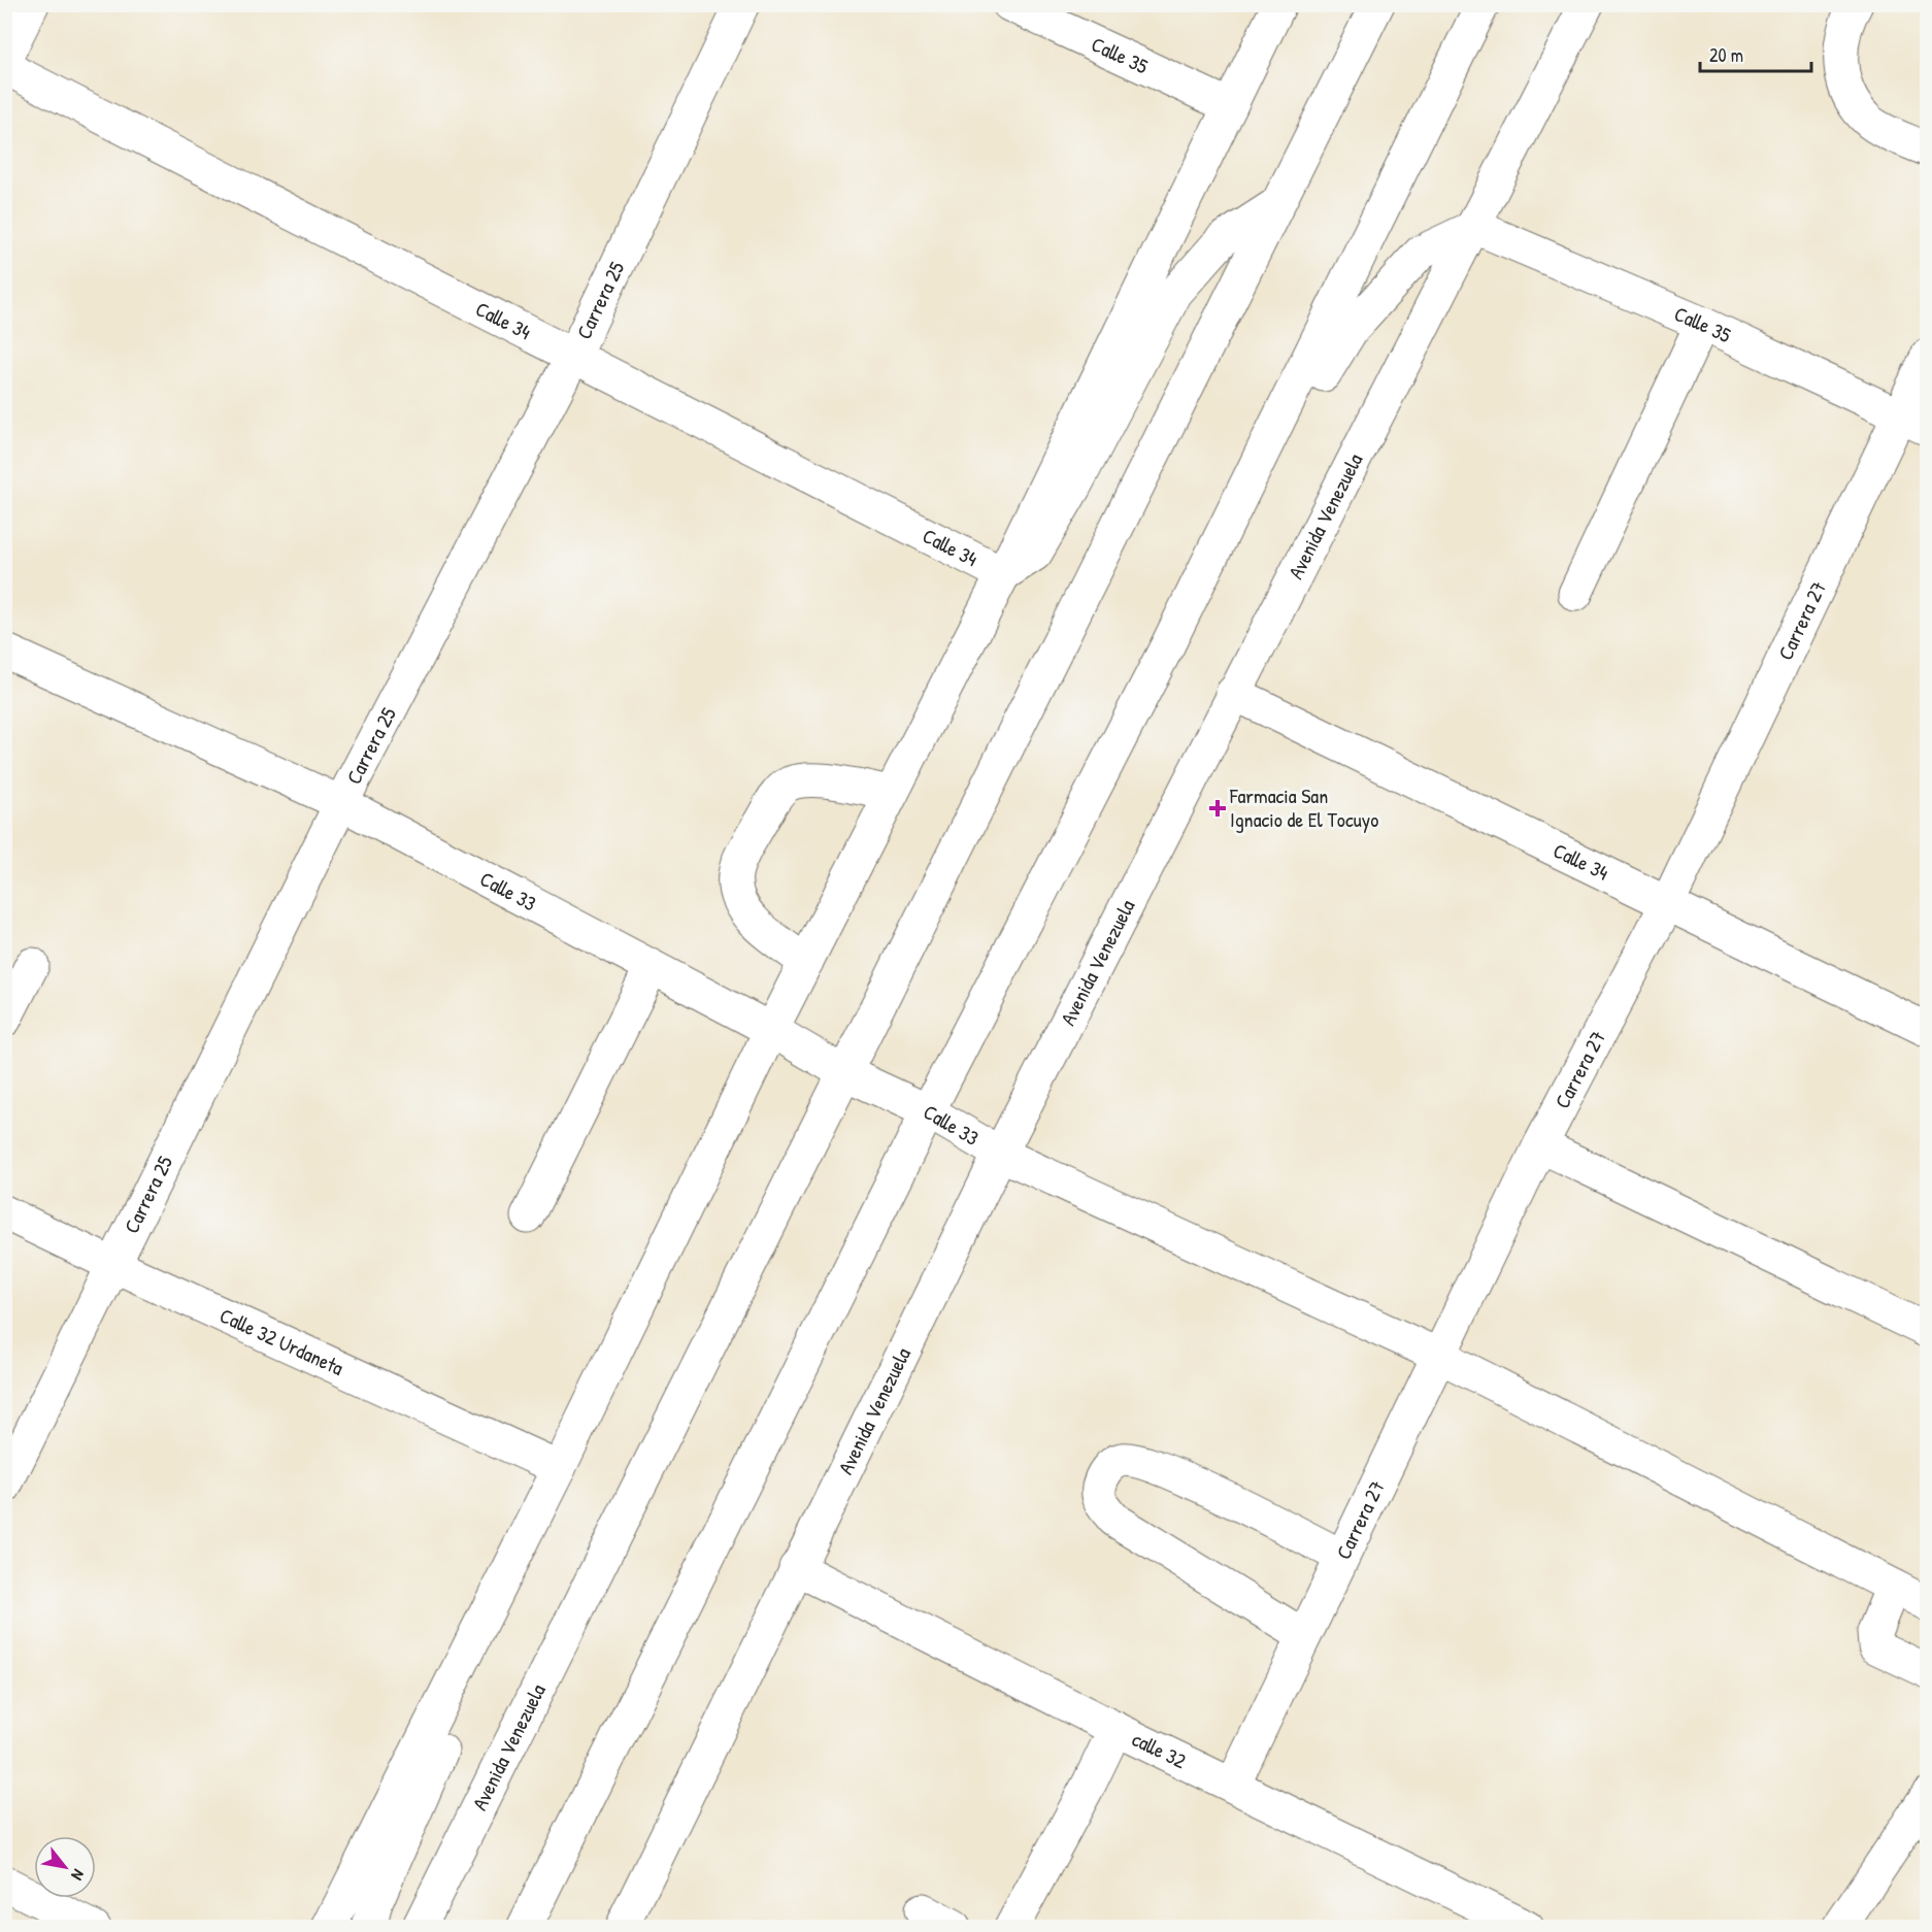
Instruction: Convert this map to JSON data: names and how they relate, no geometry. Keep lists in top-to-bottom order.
{
  "streets": {
    "street": [
      "Calle 35",
      "Carrera 25",
      "Calle 34",
      "Avenida Venezuela",
      "Carrera 27",
      "Calle 33",
      "Calle 32 Urdaneta",
      "calle 32"
    ]
  },
  "crossings": [
    ["Calle 35", "Avenida Venezuela"],
    ["Calle 35", "Carrera 27"],
    ["Carrera 25", "Calle 34"],
    ["Carrera 25", "Calle 33"],
    ["Carrera 25", "Calle 32 Urdaneta"],
    ["Calle 34", "Avenida Venezuela"],
    ["Calle 34", "Carrera 27"],
    ["Avenida Venezuela", "Calle 33"],
    ["Avenida Venezuela", "calle 32"],
    ["Carrera 27", "Calle 33"],
    ["Carrera 27", "calle 32"]
  ],
  "places": {
    "health": ["Farmacia San Ignacio de El Tocuyo"]
  },
  "scale_bar": "20 m",
  "north": "bottom right"
}
